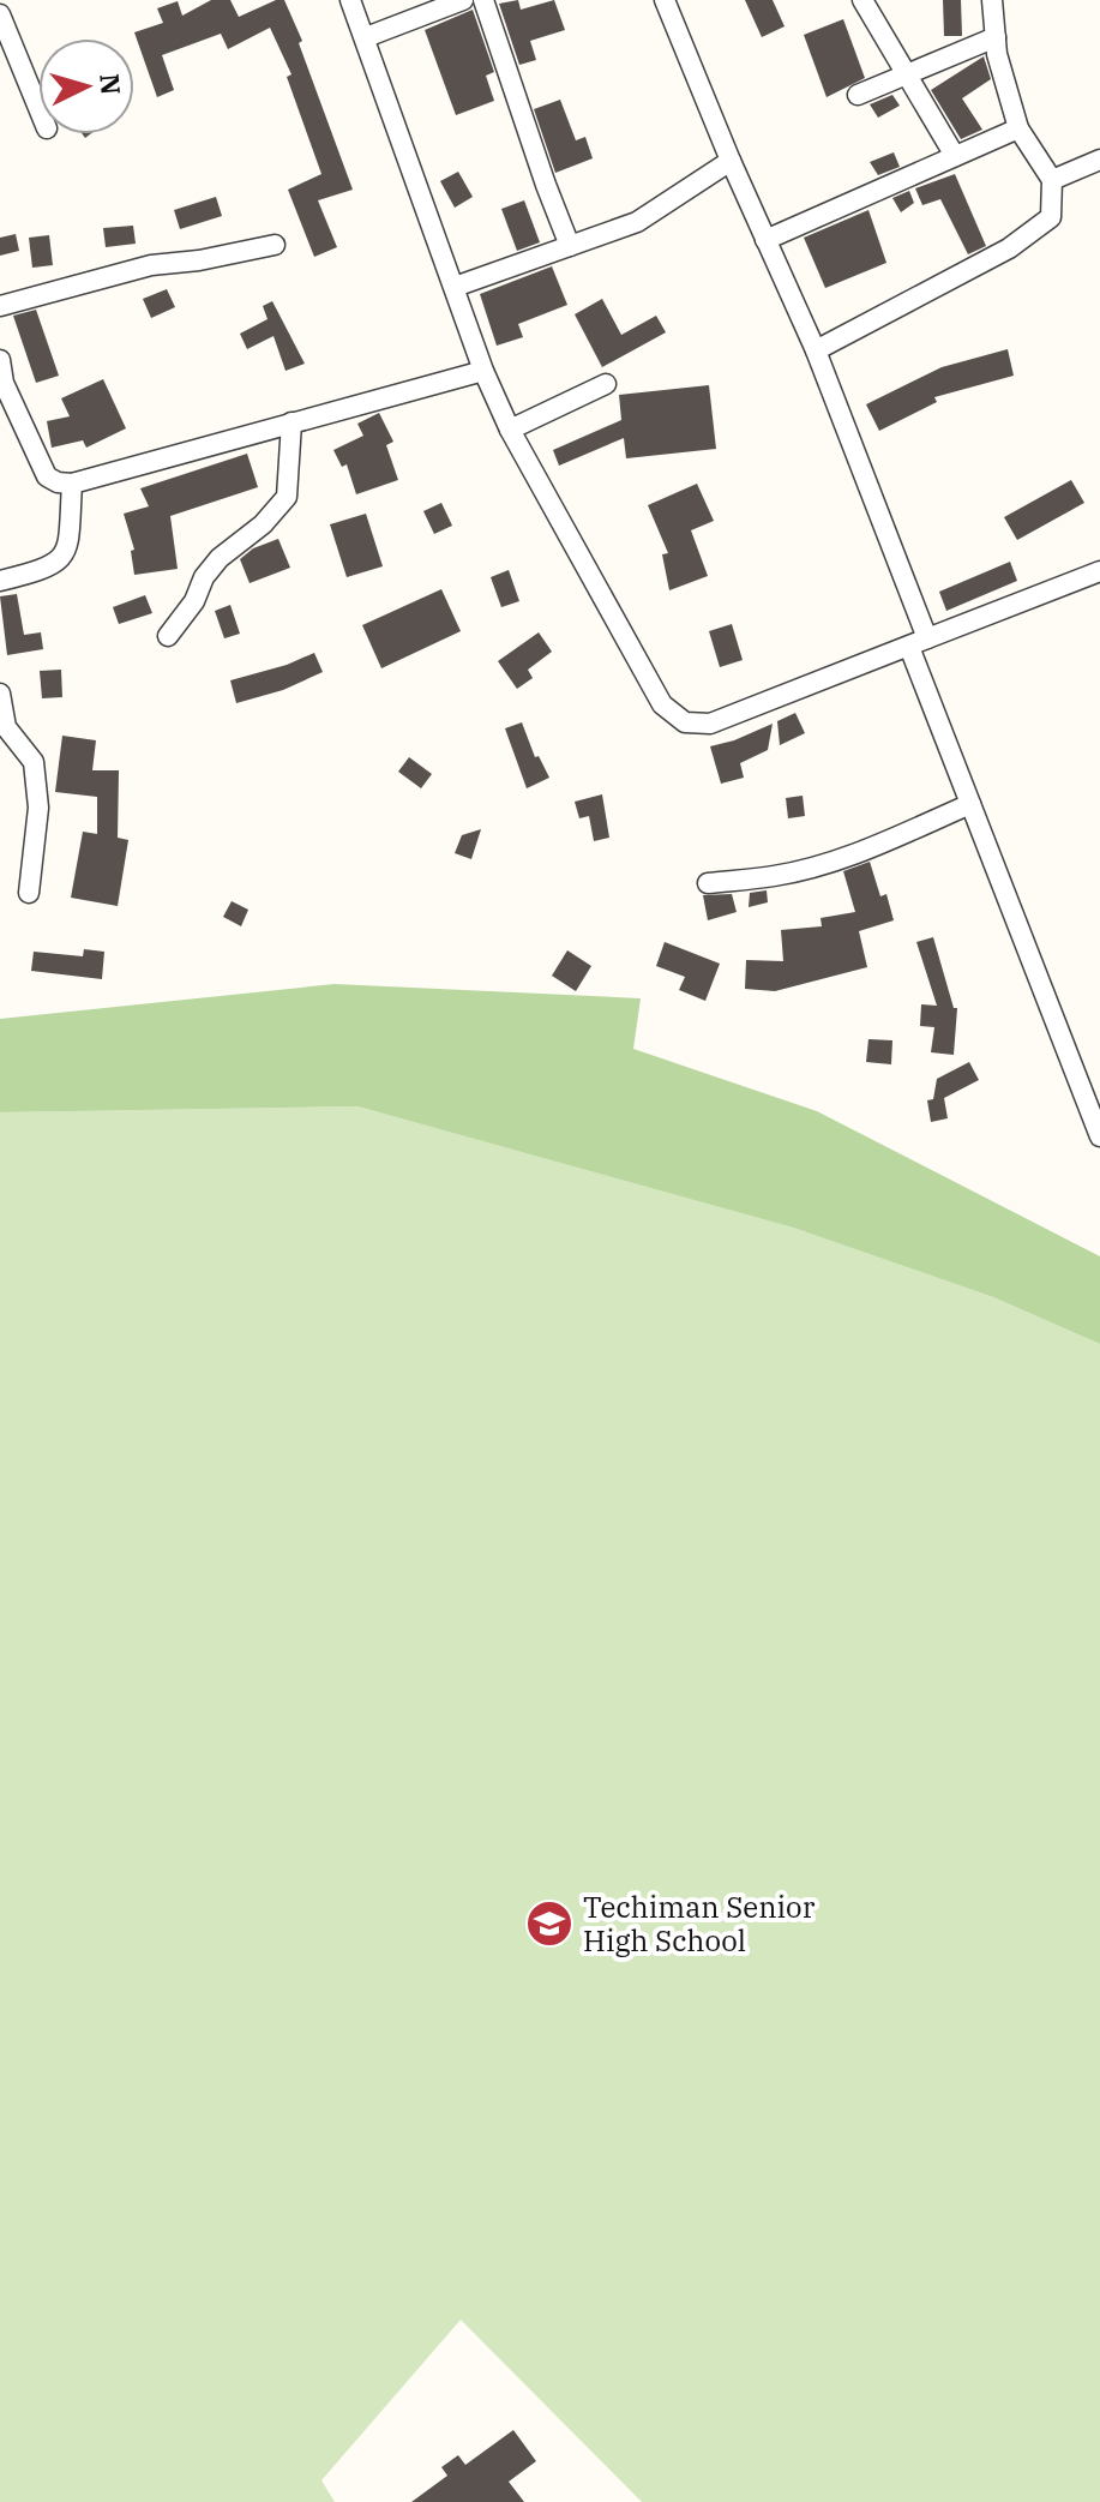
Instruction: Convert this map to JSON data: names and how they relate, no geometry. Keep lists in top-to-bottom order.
{
  "places": {
    "school or university": ["Techiman Senior High School"]
  },
  "north": "right"
}
